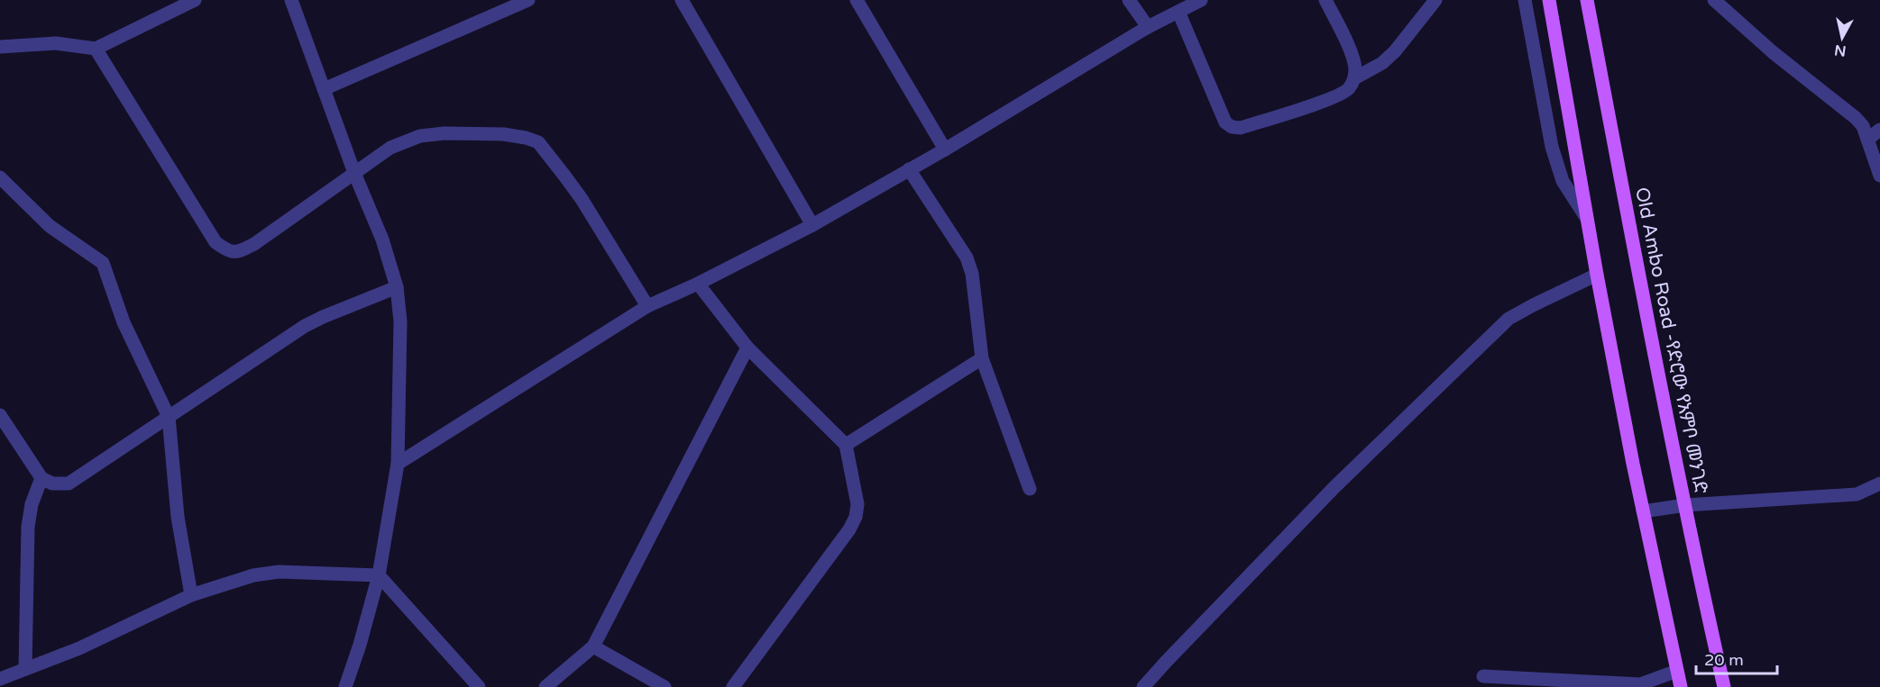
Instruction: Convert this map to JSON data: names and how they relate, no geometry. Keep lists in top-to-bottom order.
{
  "streets": {
    "main road": ["Old Ambo Road -የድሮው የአምቦ መንገድ"]
  },
  "scale_bar": "20 m",
  "north": "bottom"
}
